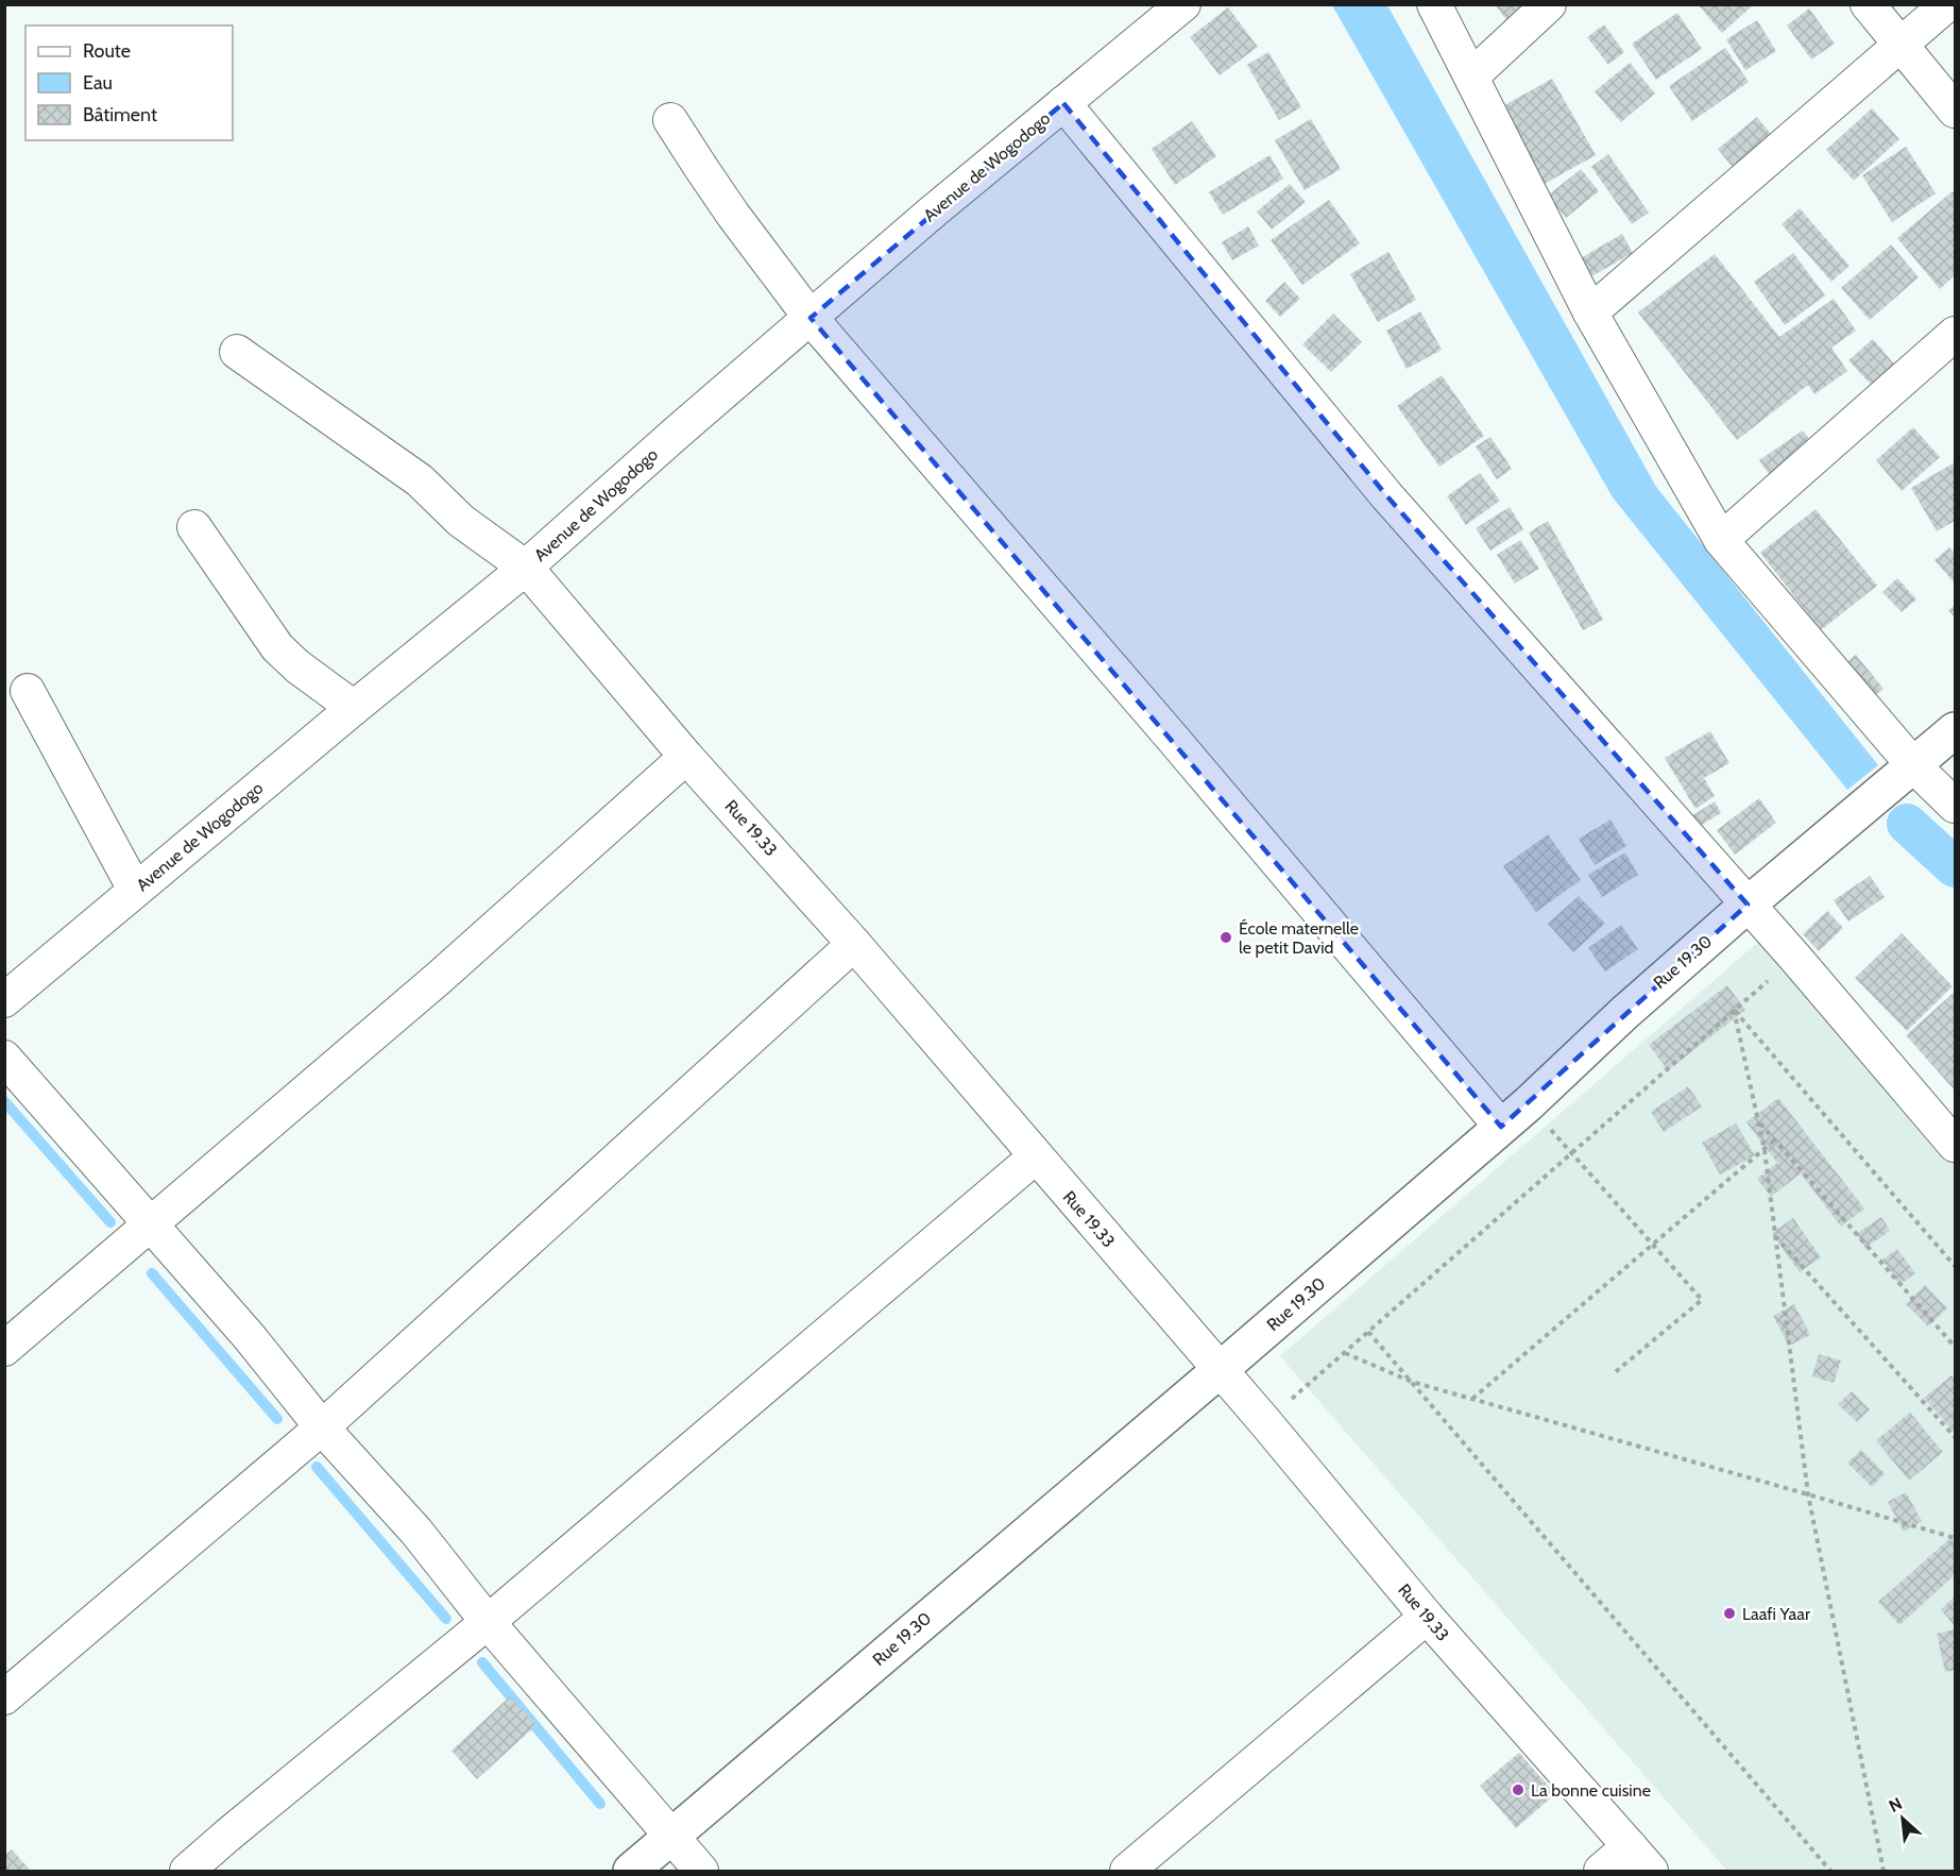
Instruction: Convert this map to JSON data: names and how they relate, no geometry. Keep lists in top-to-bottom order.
{
  "streets": {
    "street": ["Avenue de Wogodogo", "Rue 19.33", "Rue 19.30"]
  },
  "crossings": [
    ["Avenue de Wogodogo", "Rue 19.33"],
    ["Rue 19.33", "Rue 19.30"]
  ],
  "places": ["École maternelle le petit David", "Laafi Yaar", "La bonne cuisine"],
  "legend": ["Route", "Eau", "Bâtiment"],
  "north": "top left"
}
